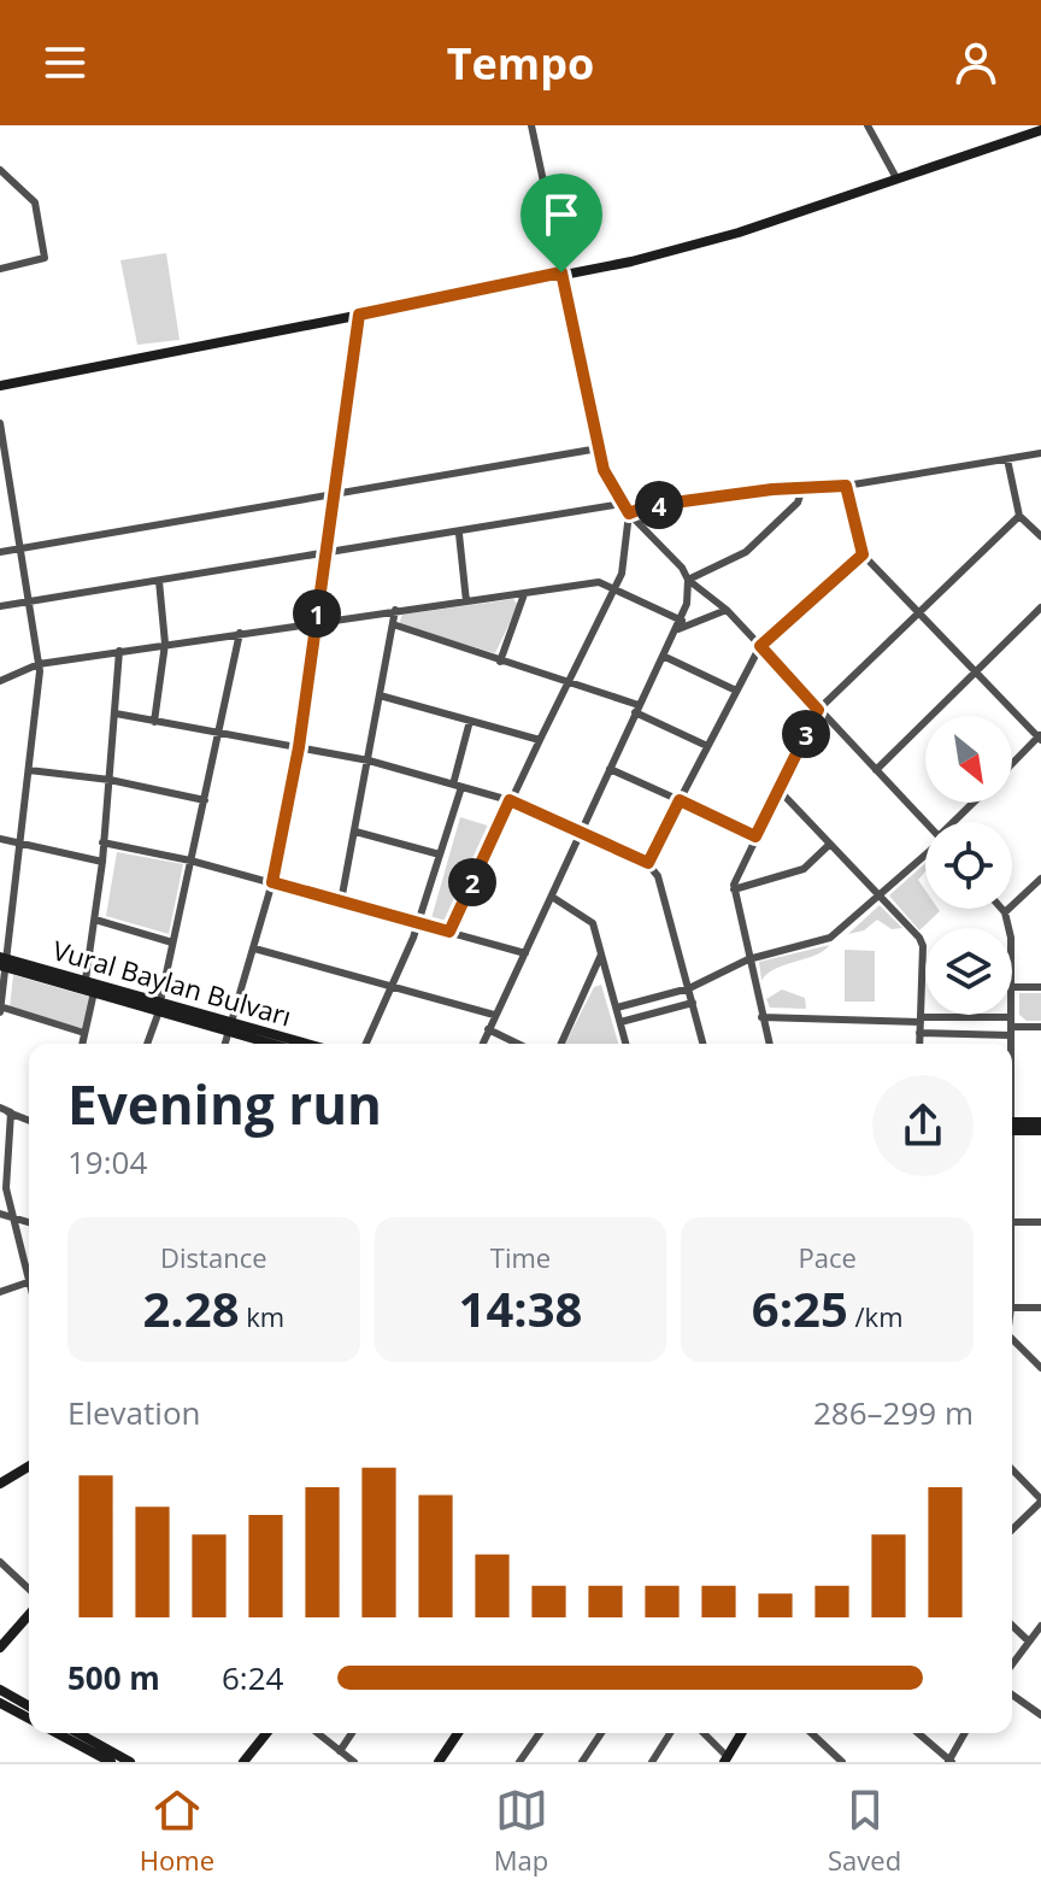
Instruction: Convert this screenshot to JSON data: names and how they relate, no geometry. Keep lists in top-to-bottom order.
{
  "streets": {
    "street": ["Vural Baylan Bulvarı"]
  },
  "north": "bottom right",
  "page": {
    "header": "Tempo",
    "pins": [
      "4",
      "1",
      "3",
      "2"
    ],
    "heading": ["Evening run", "19:04"],
    "stats": [
      ["Distance", "2.28 km"],
      ["Time", "14:38"],
      ["Pace", "6:25 /km"]
    ],
    "chart": ["Elevation", "286–299 m"],
    "list": [
      {
        "name": "500 m",
        "note": "6:24"
      }
    ],
    "tabs": ["Home", "Map", "Saved"]
  }
}
